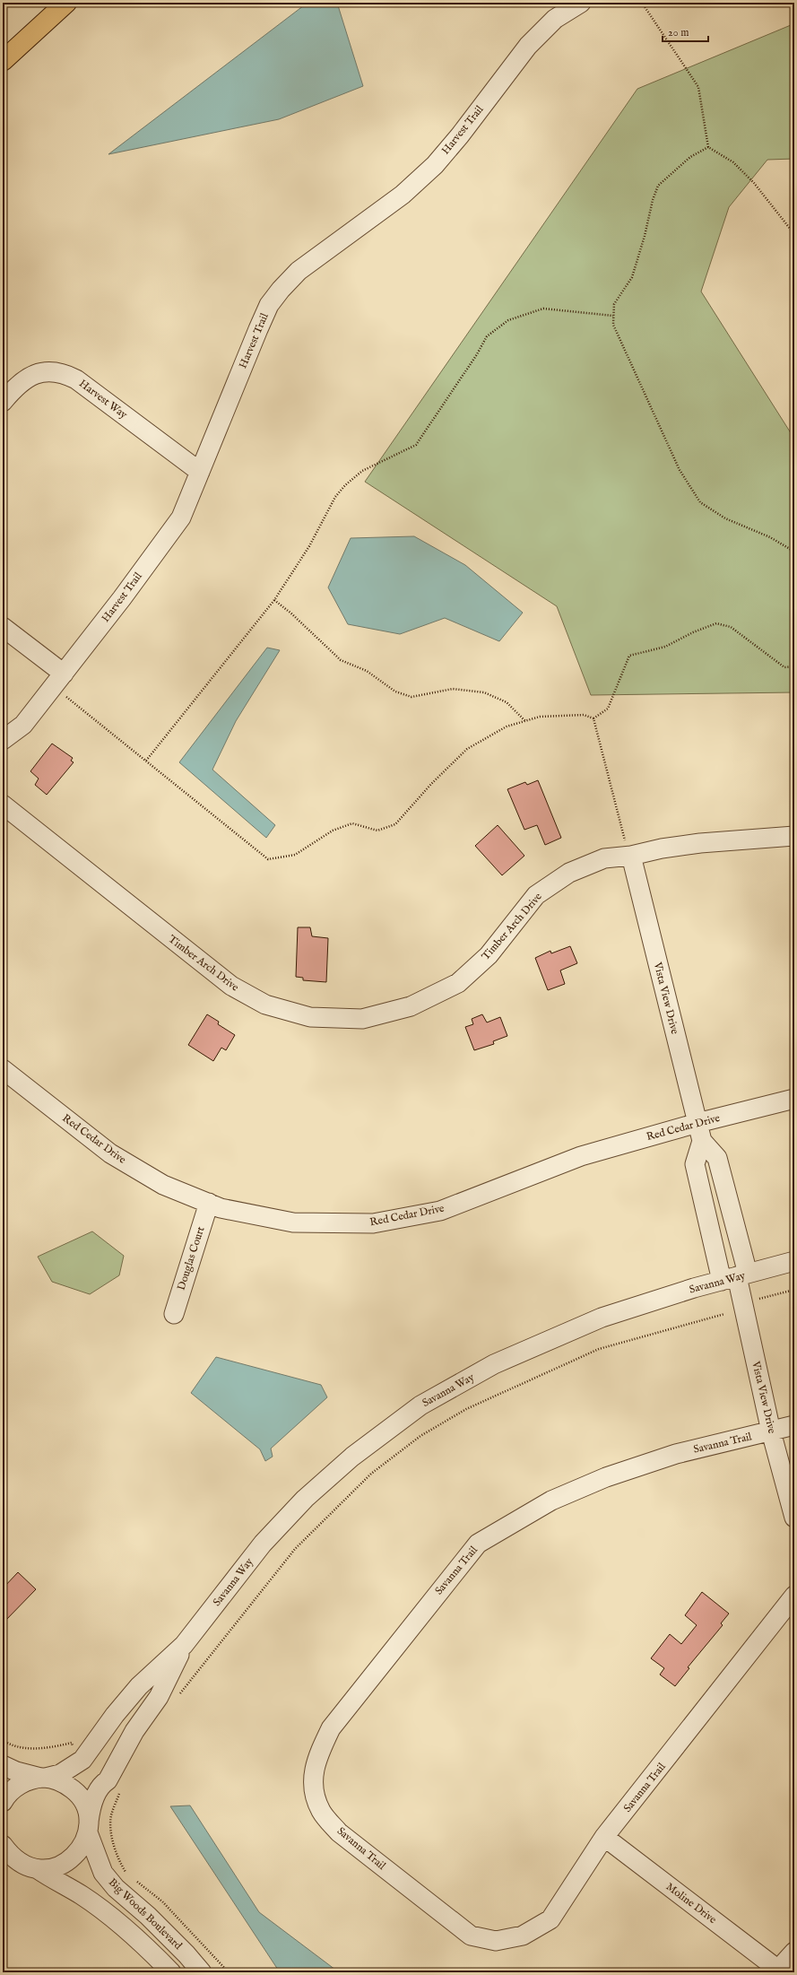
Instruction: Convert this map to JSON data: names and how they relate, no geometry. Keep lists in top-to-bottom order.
{
  "streets": {
    "street": [
      "Harvest Trail",
      "Harvest Way",
      "Timber Arch Drive",
      "Vista View Drive",
      "Red Cedar Drive",
      "Douglas Court",
      "Savanna Way",
      "Savanna Trail",
      "Moline Drive",
      "Big Woods Boulevard"
    ]
  },
  "crossings": [
    ["Harvest Trail", "Harvest Way"],
    ["Timber Arch Drive", "Vista View Drive"],
    ["Vista View Drive", "Red Cedar Drive"],
    ["Vista View Drive", "Savanna Way"],
    ["Vista View Drive", "Savanna Trail"],
    ["Red Cedar Drive", "Douglas Court"],
    ["Savanna Way", "Big Woods Boulevard"],
    ["Savanna Trail", "Moline Drive"]
  ],
  "scale_bar": "20 m"
}
